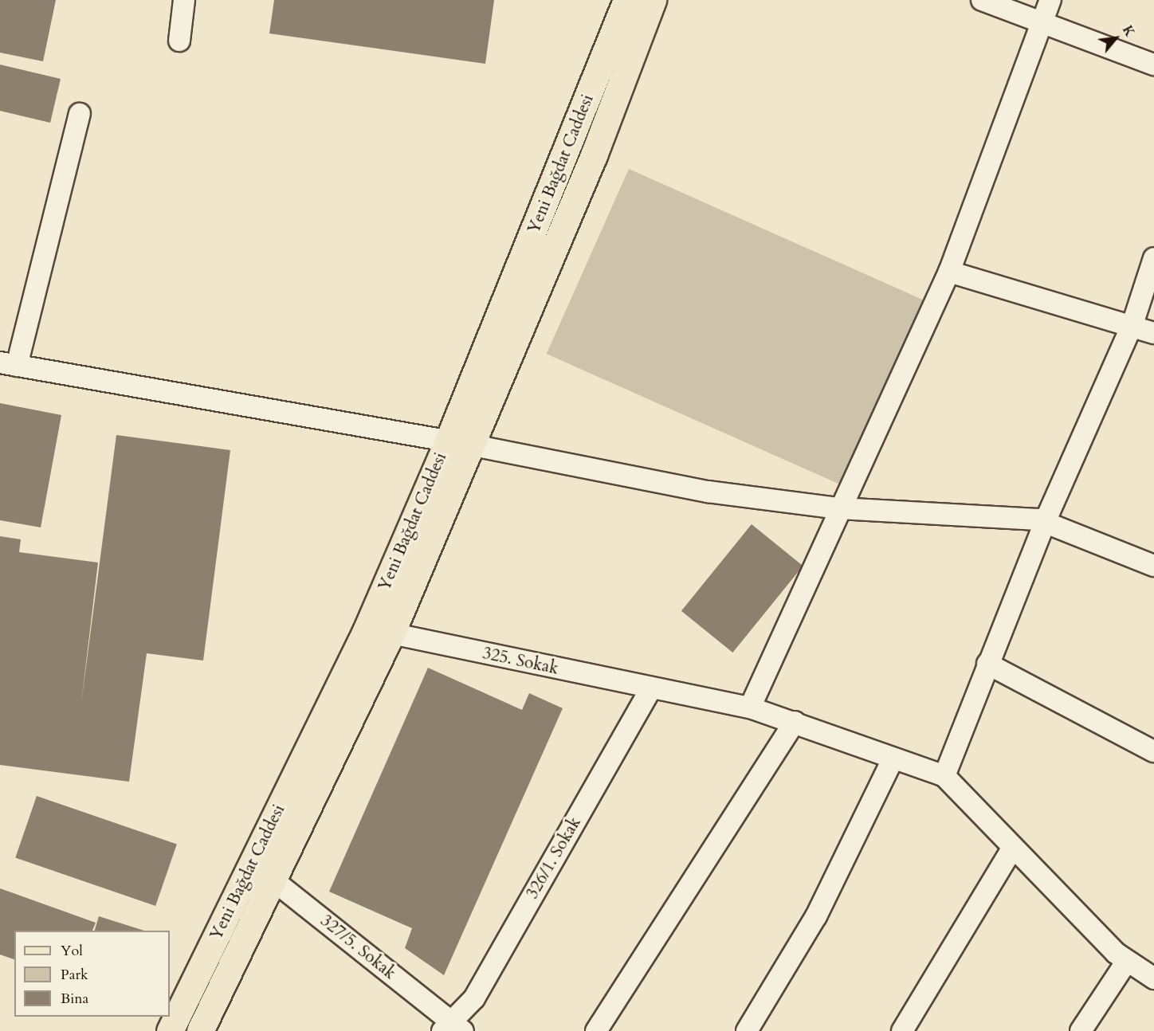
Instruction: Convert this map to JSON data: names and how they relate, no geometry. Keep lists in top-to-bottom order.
{
  "streets": {
    "main road": ["Yeni Bağdat Caddesi"],
    "street": ["325. Sokak", "326/1. Sokak", "327/5. Sokak"]
  },
  "crossings": [
    ["Yeni Bağdat Caddesi", "325. Sokak"],
    ["Yeni Bağdat Caddesi", "327/5. Sokak"],
    ["325. Sokak", "326/1. Sokak"],
    ["326/1. Sokak", "327/5. Sokak"]
  ],
  "legend": ["Yol", "Park", "Bina"],
  "north": "top right"
}
